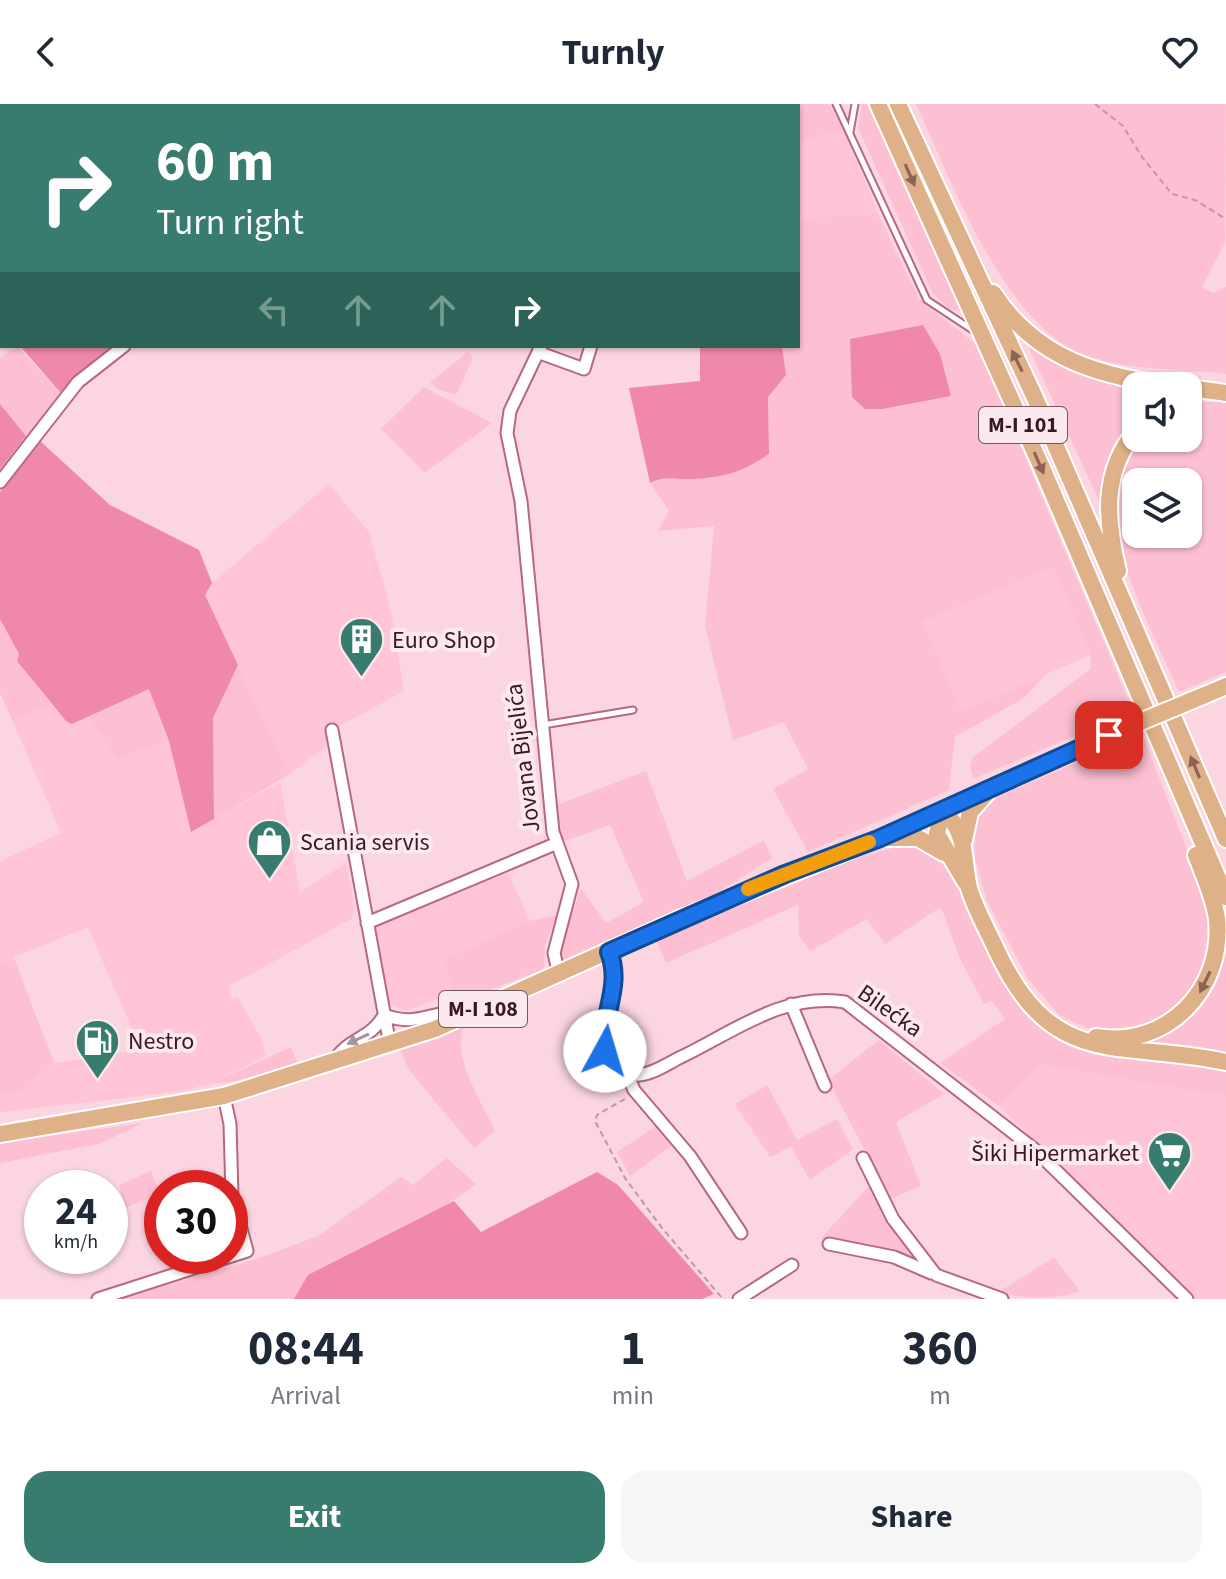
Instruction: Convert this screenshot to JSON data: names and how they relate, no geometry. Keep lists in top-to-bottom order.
{
  "streets": {
    "main road": ["M-I 101", "M-I 108"],
    "street": ["Jovana Bijelića", "Bilećka"]
  },
  "crossings": [
    ["Jovana Bijelića", "M-I 108"]
  ],
  "places": {
    "building": ["Euro Shop"],
    "shop": ["Scania servis"],
    "fuel station": ["Nestro"],
    "supermarket": ["Šiki Hipermarket"]
  },
  "page": {
    "header": "Turnly",
    "turn": ["60 m", "Turn right"],
    "speed": "24 km/h",
    "limit": "30",
    "eta": [
      "08:44",
      "Arrival",
      "1",
      "min",
      "360",
      "m"
    ],
    "buttons": ["Exit", "Share"]
  }
}
